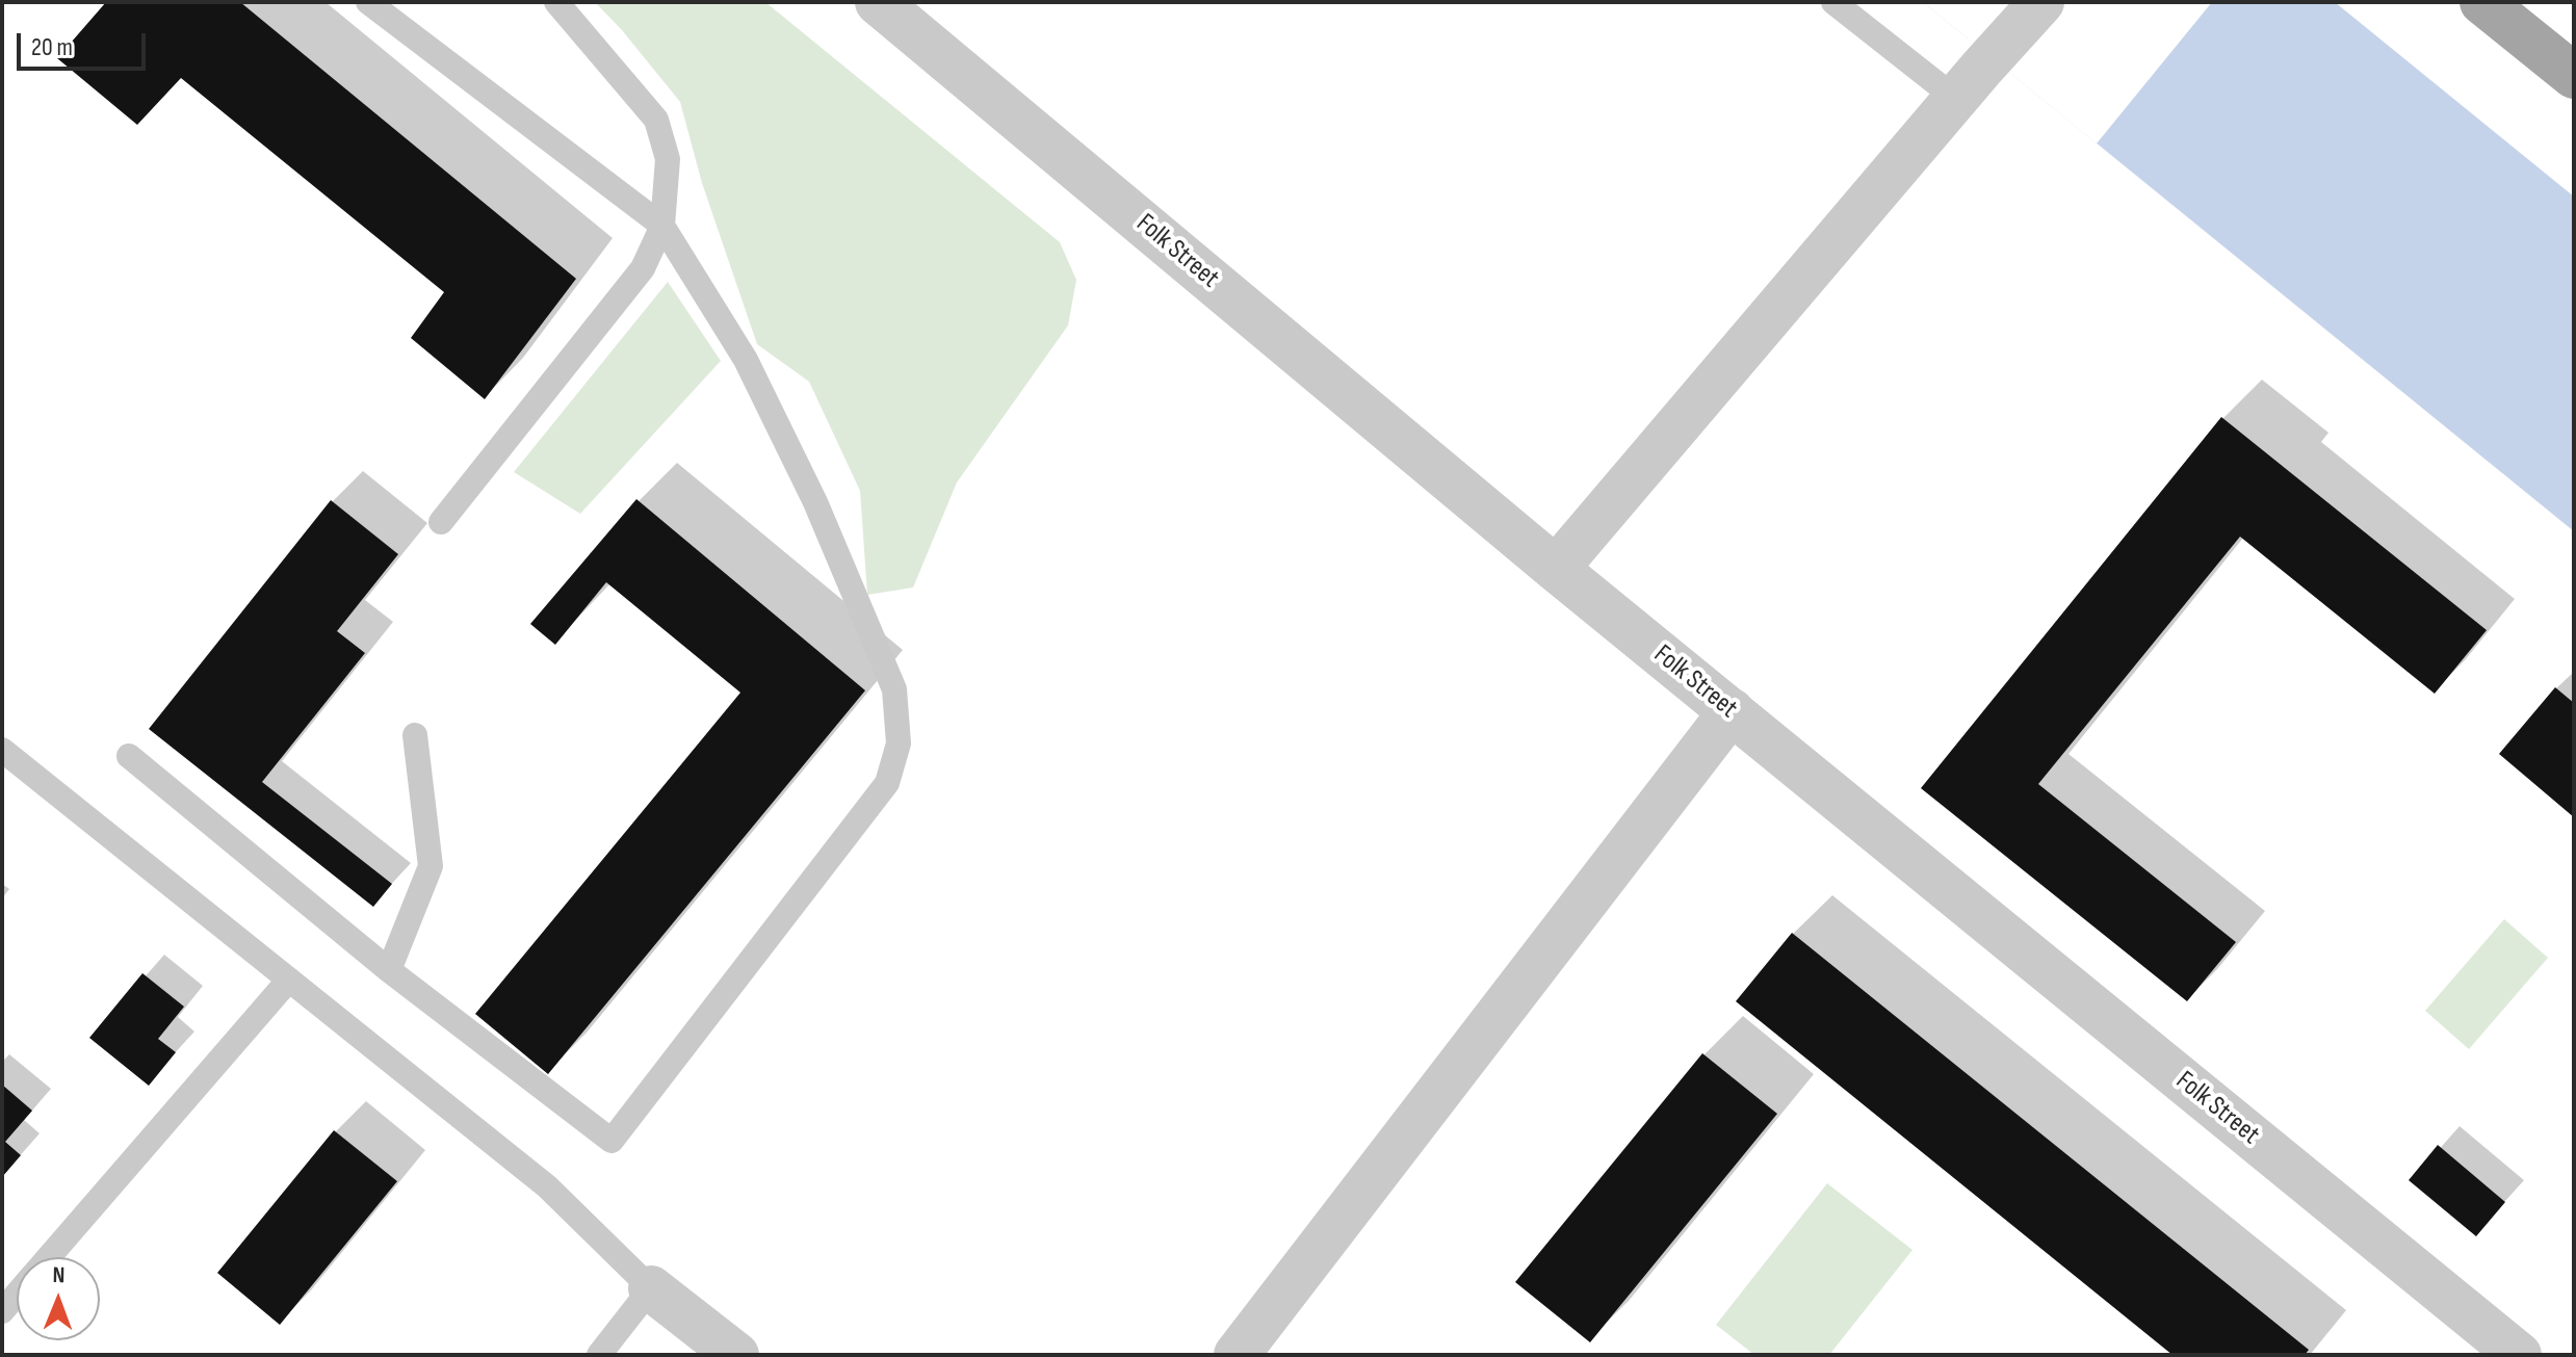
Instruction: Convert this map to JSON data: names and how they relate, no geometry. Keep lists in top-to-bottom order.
{
  "streets": {
    "street": ["Folk Street"]
  },
  "scale_bar": "20 m",
  "north": "top"
}
